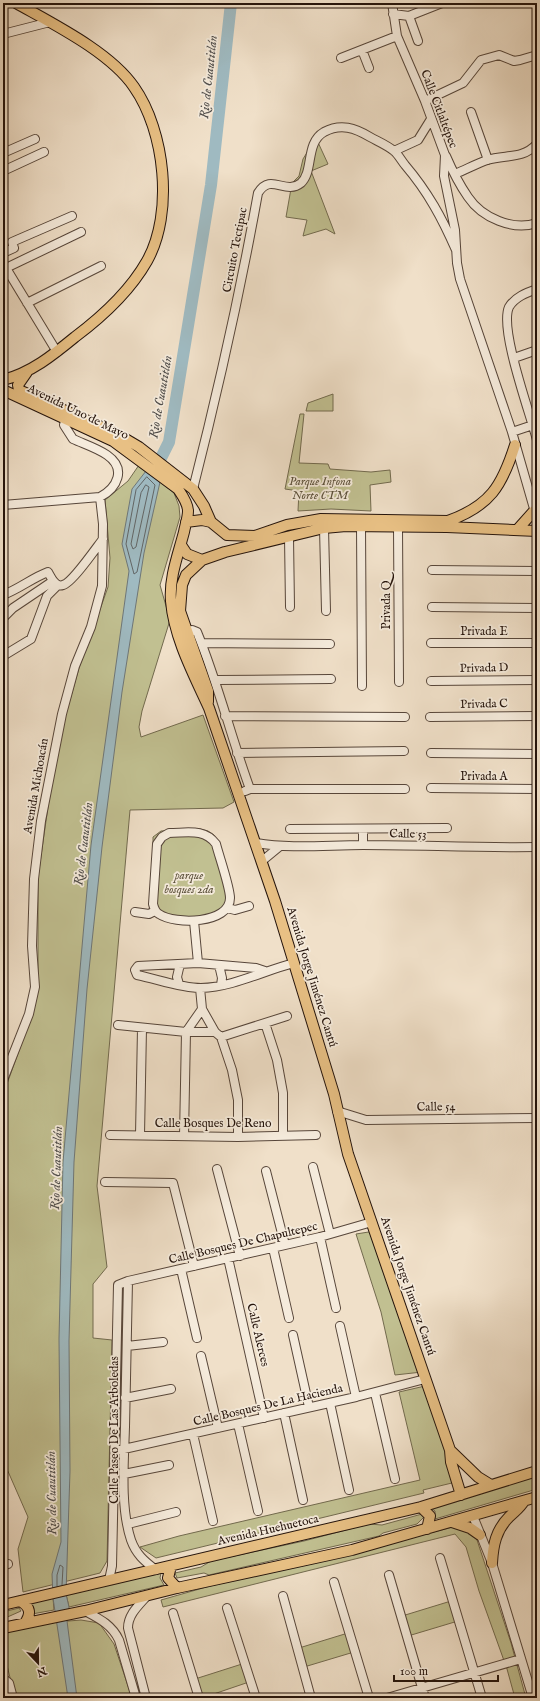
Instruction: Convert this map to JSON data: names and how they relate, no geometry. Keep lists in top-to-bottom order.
{
  "streets": {
    "main road": ["Avenida Uno de Mayo", "Avenida Jorge Jiménez Cantú", "Avenida Huehuetoca"],
    "street": [
      "Calle Citlaltépec",
      "Circuito Tectipac",
      "Privada Q",
      "Privada E",
      "Privada D",
      "Privada C",
      "Privada A",
      "Avenida Michoacán",
      "Calle 53",
      "Calle 54",
      "Calle Bosques De Reno",
      "Calle Bosques De Chapultepec",
      "Calle Alerces",
      "Calle Bosques De La Hacienda",
      "Calle Paseo De Las Arboledas"
    ]
  },
  "crossings": [
    ["Calle 53", "Avenida Jorge Jiménez Cantú"],
    ["Avenida Jorge Jiménez Cantú", "Calle 54"],
    ["Avenida Jorge Jiménez Cantú", "Calle Bosques De Chapultepec"],
    ["Avenida Jorge Jiménez Cantú", "Calle Bosques De La Hacienda"],
    ["Avenida Jorge Jiménez Cantú", "Avenida Huehuetoca"],
    ["Calle Bosques De Chapultepec", "Calle Alerces"],
    ["Calle Bosques De Chapultepec", "Calle Paseo De Las Arboledas"],
    ["Calle Alerces", "Calle Bosques De La Hacienda"],
    ["Calle Bosques De La Hacienda", "Calle Paseo De Las Arboledas"],
    ["Calle Paseo De Las Arboledas", "Avenida Huehuetoca"]
  ],
  "water": ["Rio de Cuautitlán"],
  "parks": ["Parque Infona Norte CTM", "parque bosques 2da"],
  "scale_bar": "100 m",
  "north": "bottom"
}
